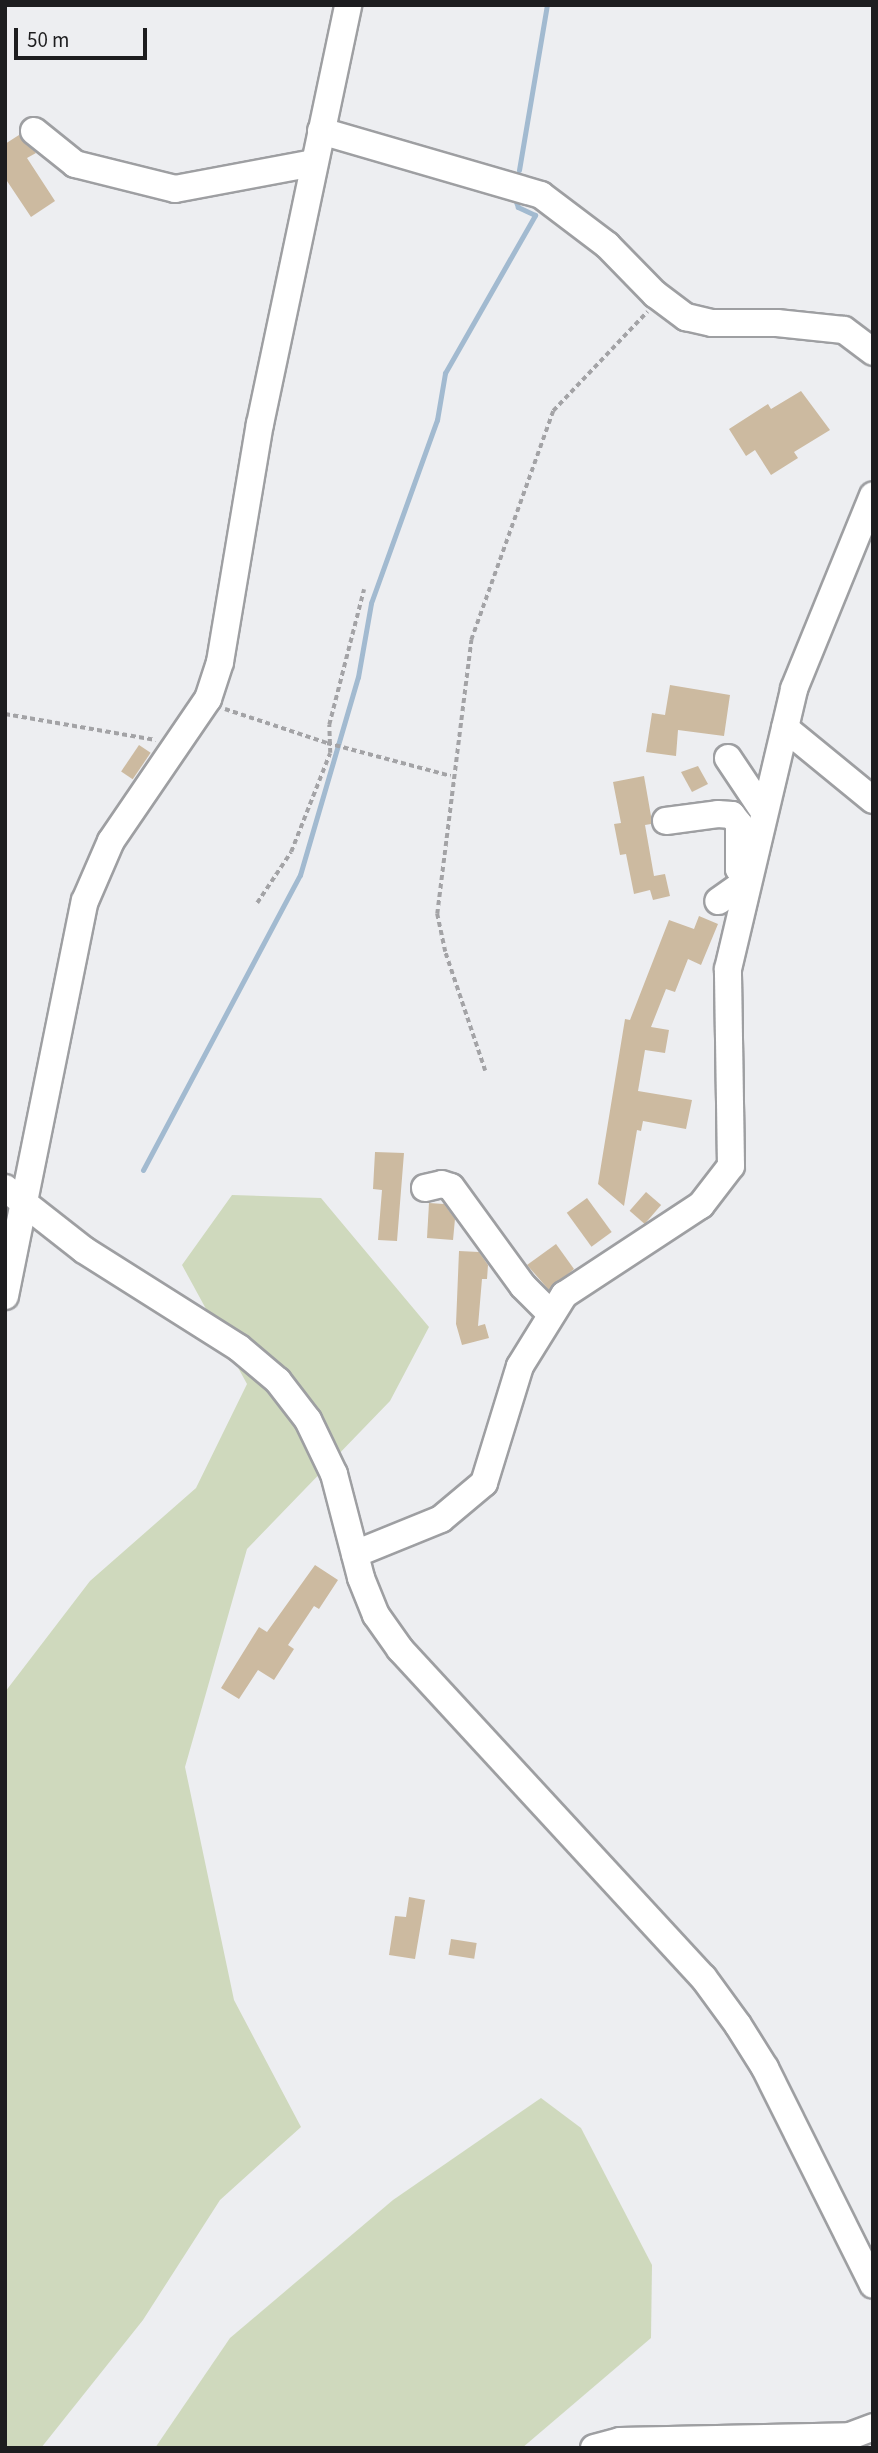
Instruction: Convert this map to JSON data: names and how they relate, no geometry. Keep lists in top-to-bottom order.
{
  "scale_bar": "50 m"
}
